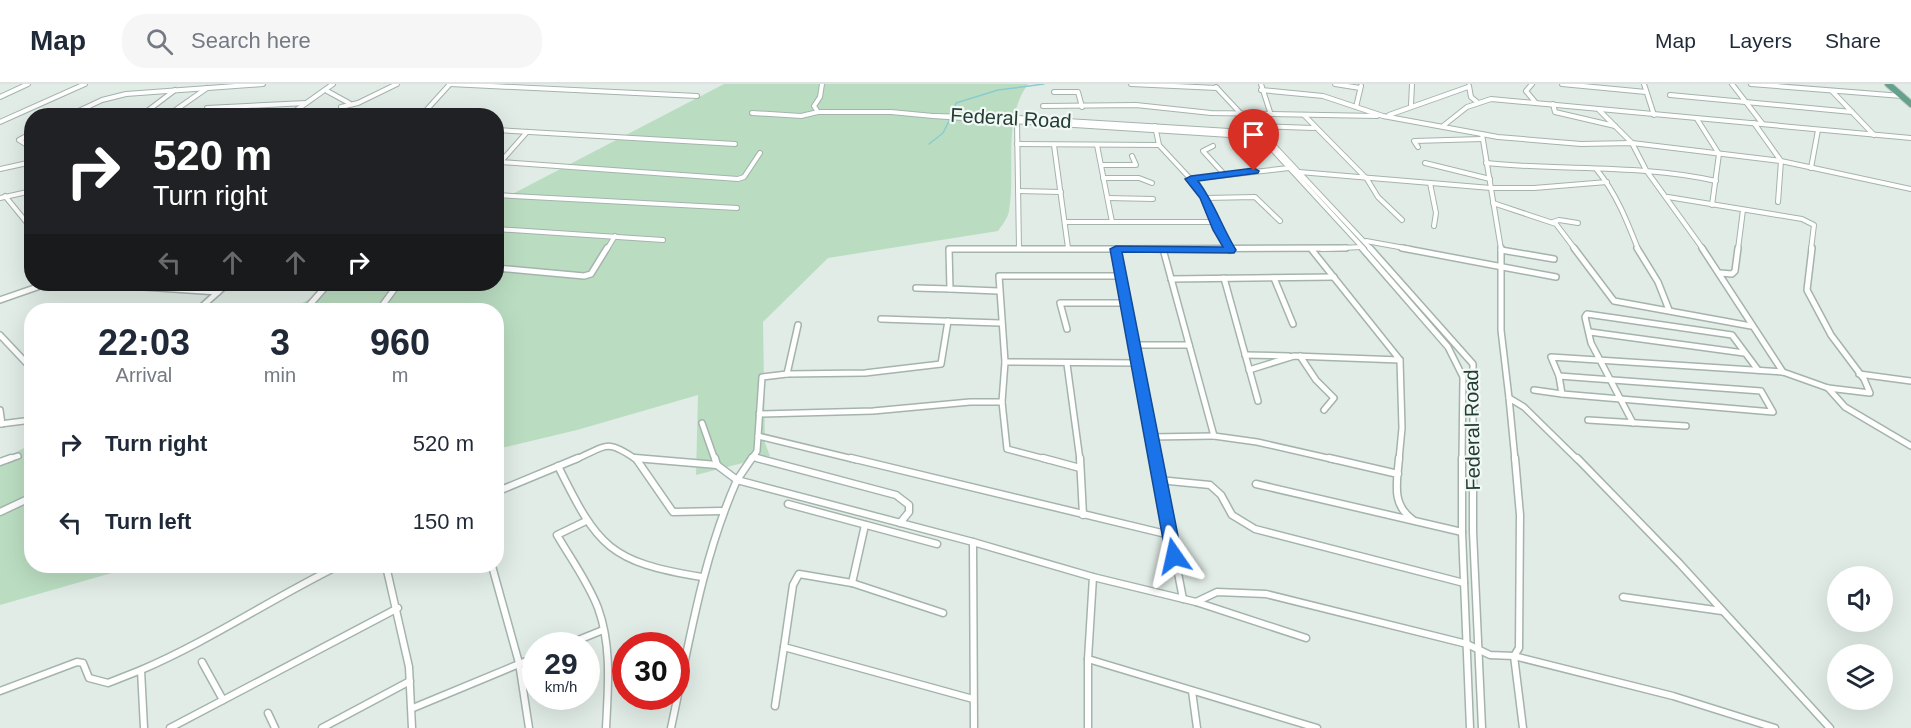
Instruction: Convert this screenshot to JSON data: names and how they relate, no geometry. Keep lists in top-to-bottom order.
{
  "streets": {
    "street": ["Federal Road"]
  },
  "page": {
    "header": "Map",
    "search": "Search here",
    "nav": ["Map", "Layers", "Share"],
    "turn": ["520 m", "Turn right"],
    "eta": [
      "22:03",
      "Arrival",
      "3",
      "min",
      "960",
      "m"
    ],
    "list": [
      {
        "name": "Turn right",
        "value": "520 m"
      },
      {
        "name": "Turn left",
        "value": "150 m"
      }
    ],
    "speed": "29 km/h",
    "limit": "30"
  }
}
